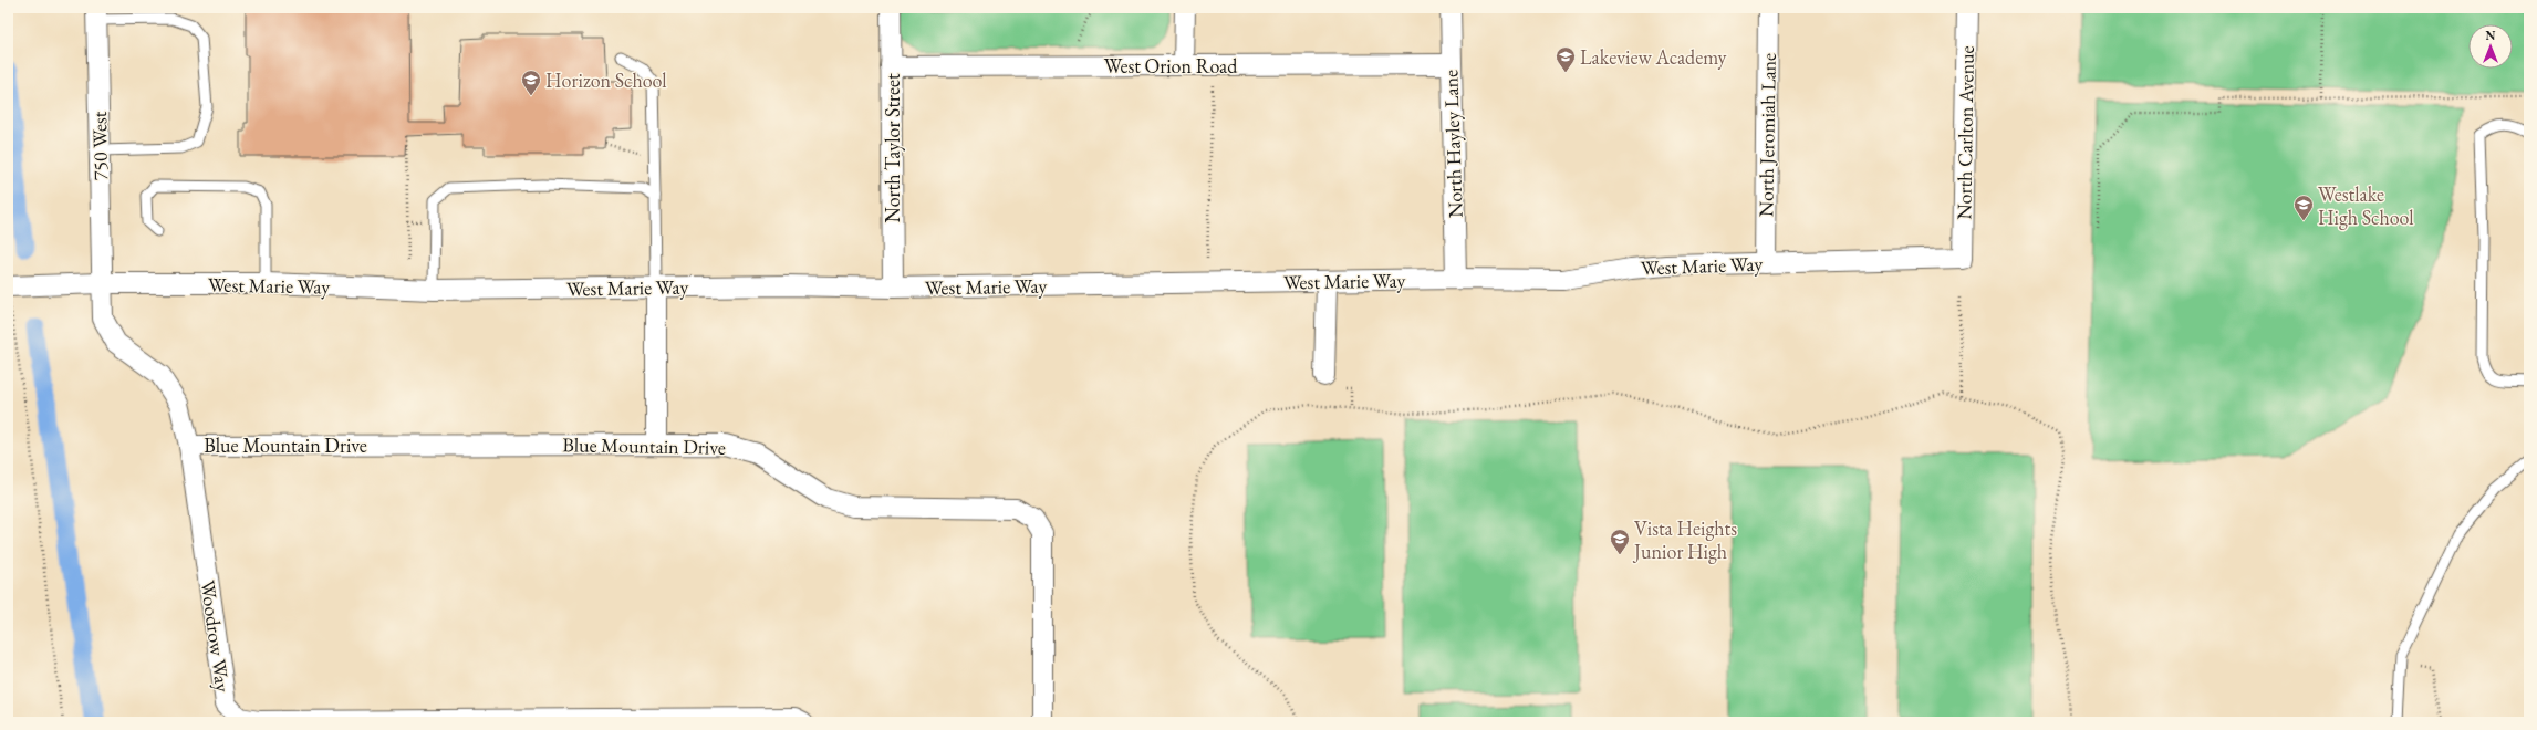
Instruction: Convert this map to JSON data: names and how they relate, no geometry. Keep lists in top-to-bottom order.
{
  "streets": {
    "street": [
      "West Orion Road",
      "North Carlton Avenue",
      "North Jeromiah Lane",
      "North Hayley Lane",
      "750 West",
      "North Taylor Street",
      "West Marie Way",
      "Blue Mountain Drive",
      "Woodrow Way"
    ]
  },
  "crossings": [
    ["West Orion Road", "North Hayley Lane"],
    ["West Orion Road", "North Taylor Street"],
    ["North Carlton Avenue", "West Marie Way"],
    ["North Jeromiah Lane", "West Marie Way"],
    ["North Hayley Lane", "West Marie Way"],
    ["750 West", "West Marie Way"],
    ["750 West", "Woodrow Way"],
    ["North Taylor Street", "West Marie Way"],
    ["West Marie Way", "Woodrow Way"],
    ["Blue Mountain Drive", "Woodrow Way"]
  ],
  "places": {
    "school or university": [
      "Lakeview Academy",
      "Horizon School",
      "Westlake High School",
      "Vista Heights Junior High"
    ]
  },
  "north": "top"
}
